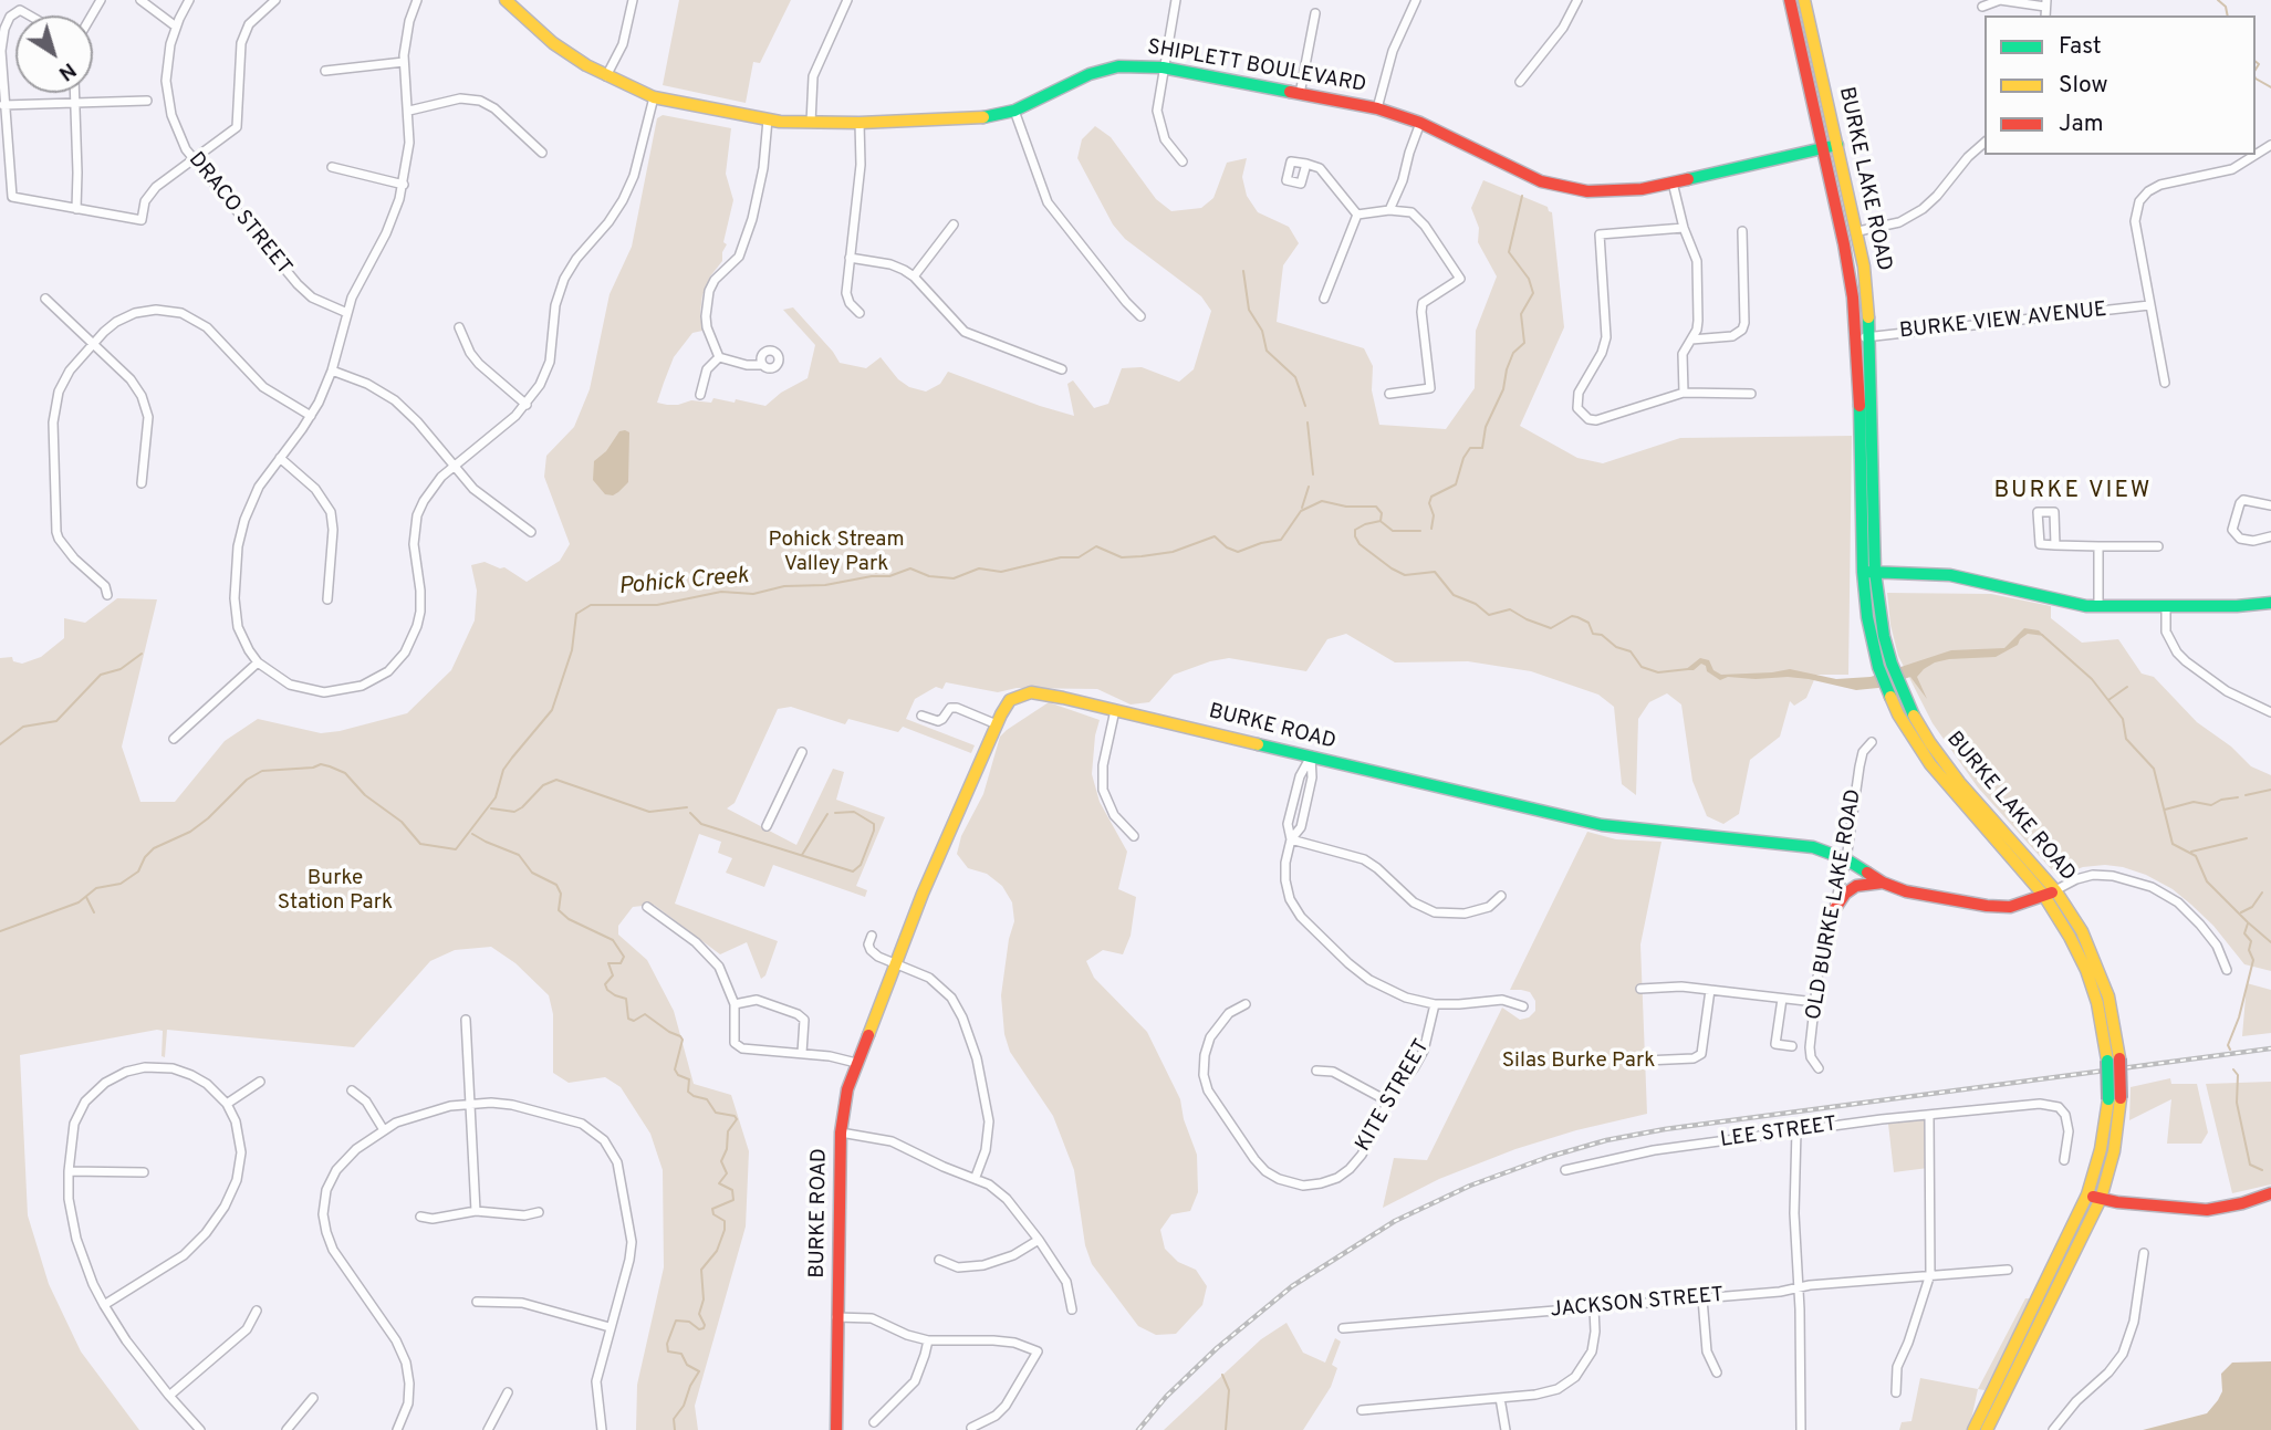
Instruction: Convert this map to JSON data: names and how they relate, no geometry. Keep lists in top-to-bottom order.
{
  "streets": {
    "street": [
      "SHIPLETT BOULEVARD",
      "BURKE LAKE ROAD",
      "DRACO STREET",
      "BURKE VIEW AVENUE",
      "BURKE ROAD",
      "OLD BURKE LAKE ROAD",
      "KITE STREET",
      "LEE STREET",
      "JACKSON STREET"
    ]
  },
  "crossings": [
    ["SHIPLETT BOULEVARD", "BURKE LAKE ROAD"],
    ["BURKE LAKE ROAD", "BURKE VIEW AVENUE"],
    ["BURKE LAKE ROAD", "BURKE ROAD"],
    ["BURKE ROAD", "OLD BURKE LAKE ROAD"]
  ],
  "districts": ["BURKE VIEW"],
  "water": ["Pohick Creek"],
  "parks": ["Pohick Stream Valley Park", "Burke Station Park", "Silas Burke Park"],
  "legend": ["Fast", "Slow", "Jam"],
  "north": "bottom right"
}
